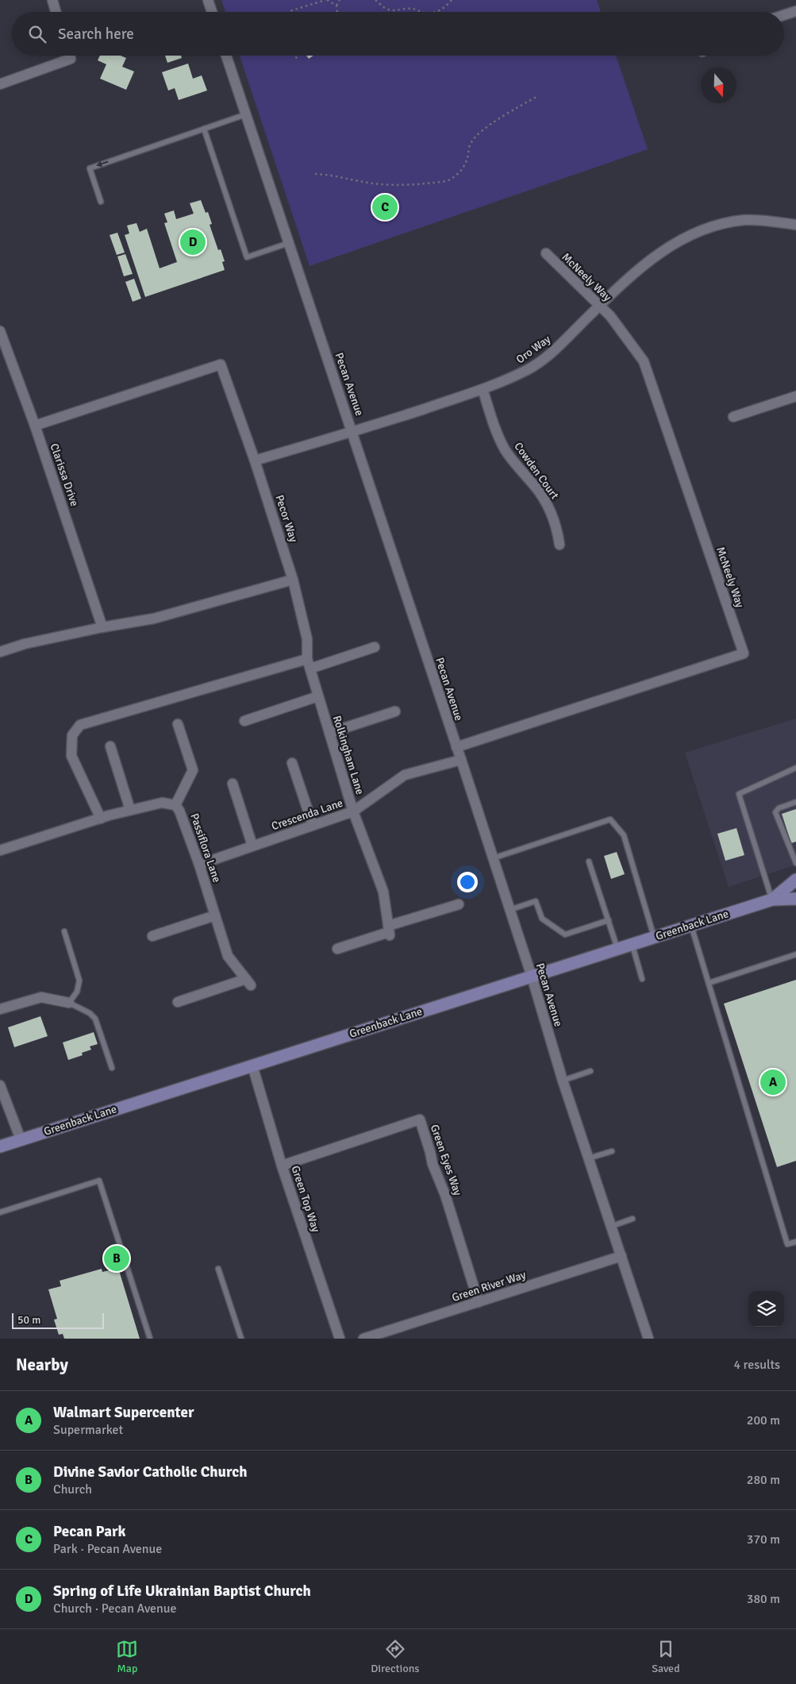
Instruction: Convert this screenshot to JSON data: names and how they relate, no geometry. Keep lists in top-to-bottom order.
{
  "streets": {
    "main road": ["Greenback Lane"],
    "street": [
      "McNeely Way",
      "Oro Way",
      "Pecan Avenue",
      "Cowden Court",
      "Clarissa Drive",
      "Pecor Way",
      "Rolkingham Lane",
      "Crescenda Lane",
      "Passiflora Lane",
      "Green Eyes Way",
      "Green Top Way",
      "Green River Way"
    ]
  },
  "crossings": [
    ["McNeely Way", "Oro Way"],
    ["McNeely Way", "Pecan Avenue"],
    ["Oro Way", "Pecan Avenue"],
    ["Oro Way", "Cowden Court"],
    ["Oro Way", "Pecor Way"],
    ["Pecan Avenue", "Crescenda Lane"],
    ["Pecan Avenue", "Greenback Lane"],
    ["Pecan Avenue", "Green River Way"],
    ["Clarissa Drive", "Pecor Way"],
    ["Pecor Way", "Rolkingham Lane"],
    ["Rolkingham Lane", "Crescenda Lane"],
    ["Crescenda Lane", "Passiflora Lane"],
    ["Greenback Lane", "Green Top Way"],
    ["Green Eyes Way", "Green Top Way"],
    ["Green Eyes Way", "Green River Way"]
  ],
  "scale_bar": "50 m",
  "north": "bottom",
  "page": {
    "search": "Search here",
    "pins": [
      "C",
      "D",
      "A",
      "B"
    ],
    "scale": "50 m",
    "heading": ["Nearby", "4 results"],
    "list": [
      {
        "mark": "A",
        "name": "Walmart Supercenter",
        "note": "Supermarket",
        "value": "200 m"
      },
      {
        "mark": "B",
        "name": "Divine Savior Catholic Church",
        "note": "Church",
        "value": "280 m"
      },
      {
        "mark": "C",
        "name": "Pecan Park",
        "note": "Park · Pecan Avenue",
        "value": "370 m"
      },
      {
        "mark": "D",
        "name": "Spring of Life Ukrainian Baptist Church",
        "note": "Church · Pecan Avenue",
        "value": "380 m"
      }
    ],
    "nav": ["Map", "Directions", "Saved"]
  }
}
